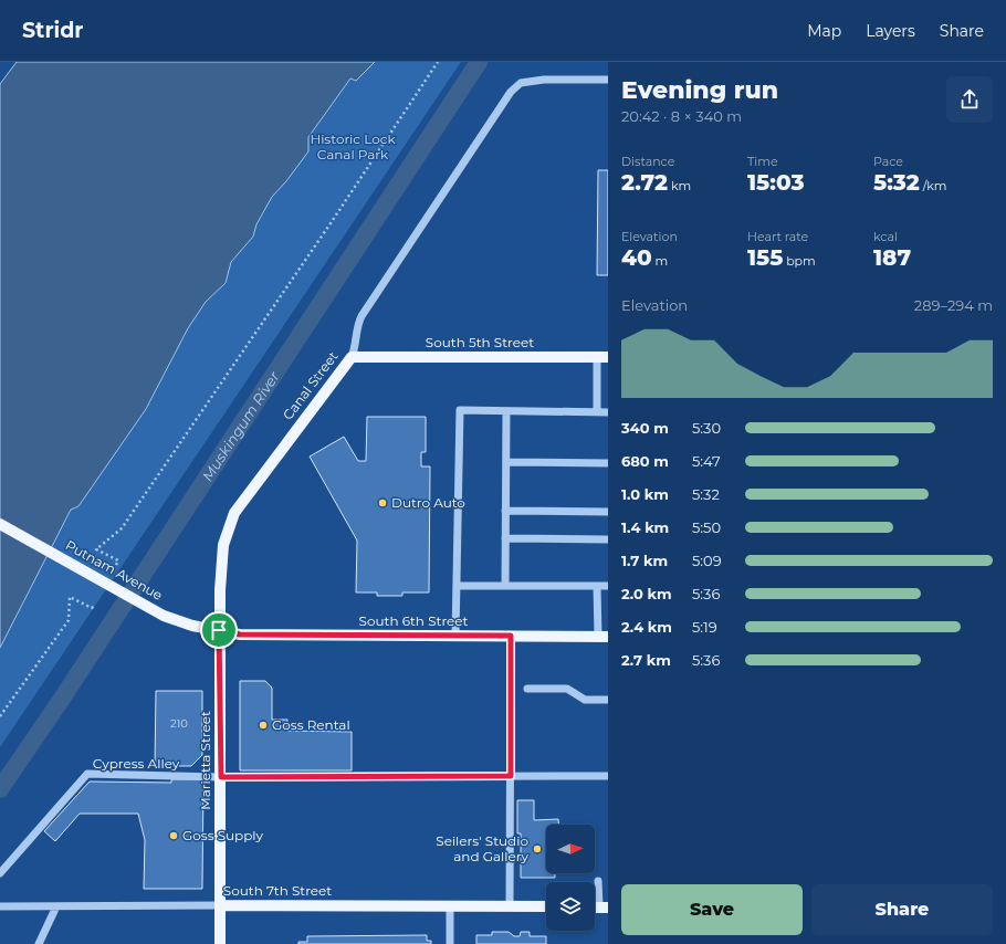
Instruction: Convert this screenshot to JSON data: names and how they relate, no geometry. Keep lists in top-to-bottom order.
{
  "streets": {
    "main road": [
      "South 5th Street",
      "Canal Street",
      "Putnam Avenue",
      "South 6th Street",
      "Marietta Street",
      "South 7th Street"
    ],
    "street": ["Cypress Alley"]
  },
  "crossings": [
    ["South 5th Street", "Canal Street"],
    ["Canal Street", "Putnam Avenue"],
    ["Canal Street", "South 6th Street"],
    ["Canal Street", "Marietta Street"],
    ["Putnam Avenue", "South 6th Street"],
    ["Putnam Avenue", "Marietta Street"],
    ["South 6th Street", "Marietta Street"],
    ["Marietta Street", "Cypress Alley"],
    ["Marietta Street", "South 7th Street"]
  ],
  "water": ["Muskingum River"],
  "parks": ["Historic Lock Canal Park"],
  "places": [
    "Dutro Auto",
    "Goss Rental",
    "Goss Supply",
    "Seilers' Studio and Gallery"
  ],
  "house_numbers": ["210"],
  "north": "right",
  "page": {
    "header": "Stridr",
    "nav": ["Map", "Layers", "Share"],
    "heading": ["Evening run", "20:42 · 8 × 340 m"],
    "stats": [
      ["Distance", "2.72 km"],
      ["Time", "15:03"],
      ["Pace", "5:32 /km"],
      ["Elevation", "40 m"],
      ["Heart rate", "155 bpm"],
      ["kcal", "187"]
    ],
    "chart": ["Elevation", "289–294 m"],
    "list": [
      {
        "name": "340 m",
        "note": "5:30"
      },
      {
        "name": "680 m",
        "note": "5:47"
      },
      {
        "name": "1.0 km",
        "note": "5:32"
      },
      {
        "name": "1.4 km",
        "note": "5:50"
      },
      {
        "name": "1.7 km",
        "note": "5:09"
      },
      {
        "name": "2.0 km",
        "note": "5:36"
      },
      {
        "name": "2.4 km",
        "note": "5:19"
      },
      {
        "name": "2.7 km",
        "note": "5:36"
      }
    ],
    "buttons": ["Save", "Share"]
  }
}
